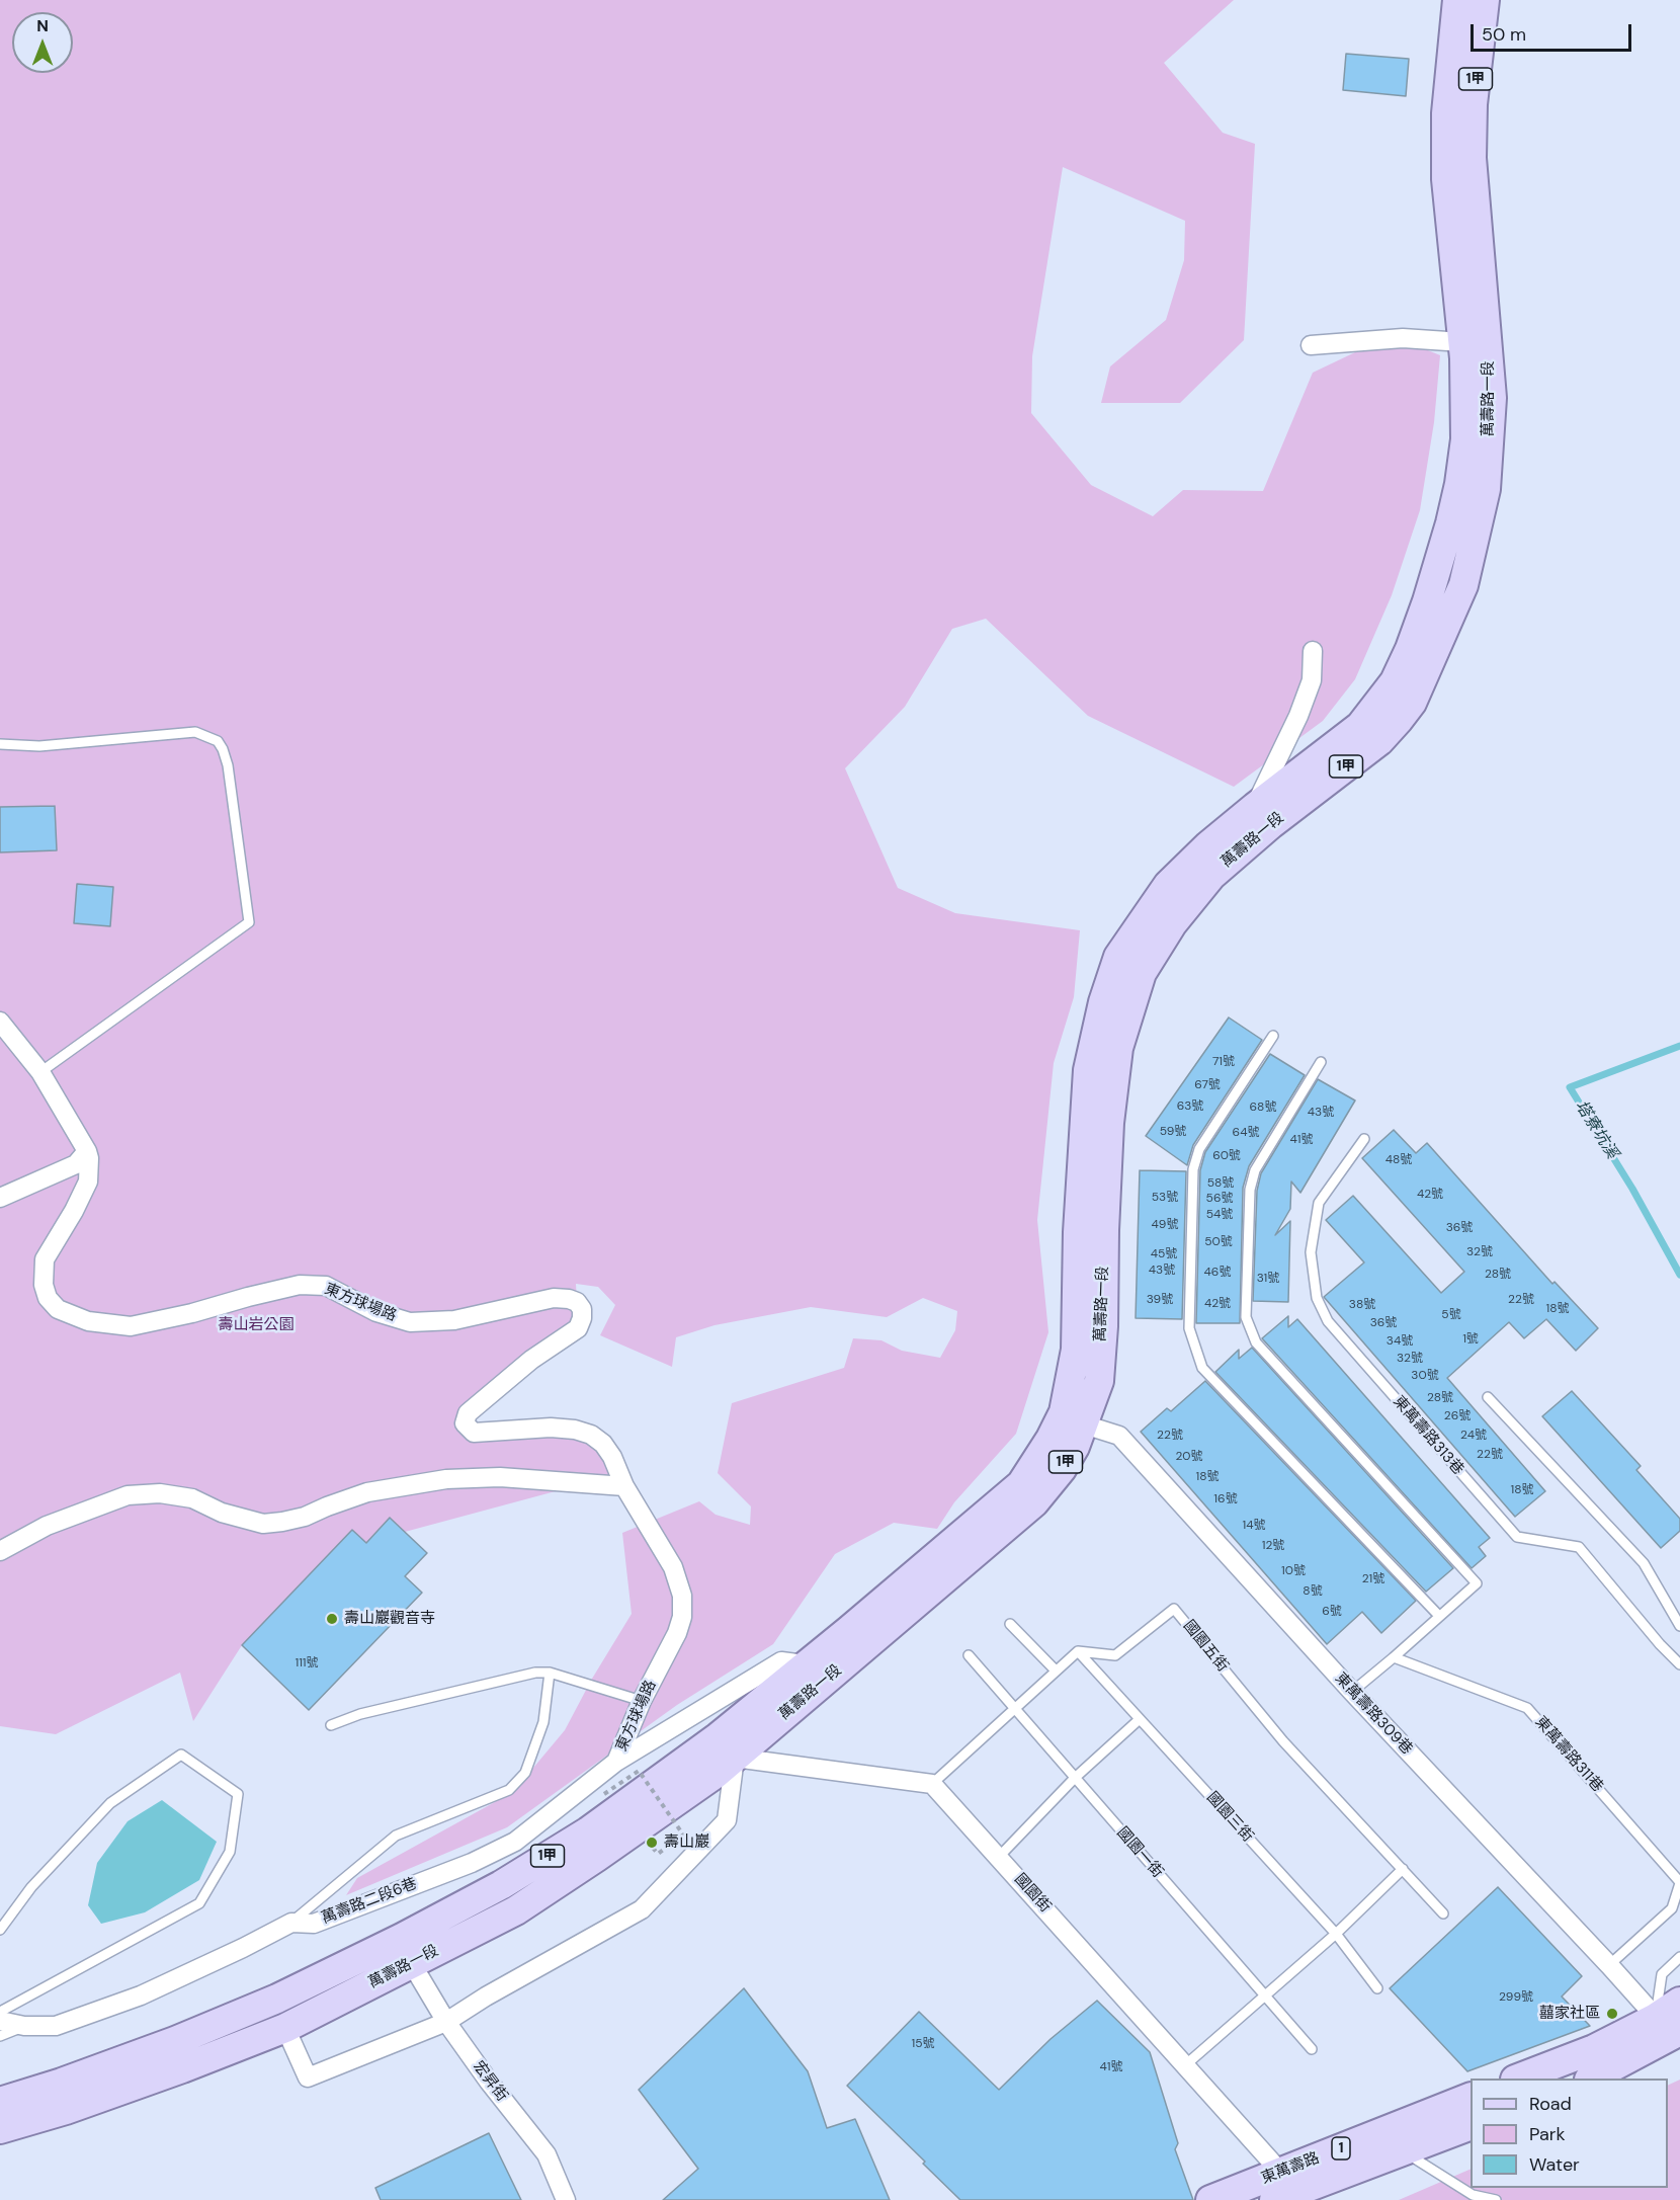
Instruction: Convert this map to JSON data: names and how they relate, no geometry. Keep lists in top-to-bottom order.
{
  "streets": {
    "main road": [
      "1甲",
      "萬壽路一段",
      "1",
      "東萬壽路"
    ],
    "street": [
      "東方球場路",
      "東萬壽路309巷",
      "國園街",
      "萬壽路二段6巷",
      "宏昇街"
    ],
    "lane": [
      "東萬壽路313巷",
      "國園五街",
      "東萬壽路311巷",
      "國園三街",
      "國園一街"
    ]
  },
  "crossings": [
    ["萬壽路一段", "東方球場路"],
    ["萬壽路一段", "東萬壽路309巷"],
    ["萬壽路一段", "宏昇街"],
    ["東方球場路", "萬壽路二段6巷"],
    ["國園五街", "國園三街"],
    ["東萬壽路309巷", "東萬壽路311巷"],
    ["國園街", "東萬壽路"]
  ],
  "water": ["塔寮坑溪"],
  "parks": ["壽山岩公園"],
  "places": ["壽山巖觀音寺", "壽山巖", "囍家社區"],
  "house_numbers": [
    "71號",
    "67號",
    "63號",
    "68號",
    "43號",
    "59號",
    "64號",
    "41號",
    "60號",
    "48號",
    "58號",
    "42號",
    "53號",
    "56號",
    "54號",
    "49號",
    "36號",
    "50號",
    "32號",
    "45號",
    "43號",
    "46號",
    "28號",
    "31號",
    "39號",
    "22號",
    "42號",
    "38號",
    "18號",
    "5號",
    "36號",
    "1號",
    "34號",
    "32號",
    "30號",
    "28號",
    "26號",
    "22號",
    "24號",
    "22號",
    "20號",
    "18號",
    "18號",
    "16號",
    "14號",
    "12號",
    "10號",
    "21號",
    "8號",
    "6號",
    "111號",
    "299號",
    "15號",
    "41號"
  ],
  "legend": ["Road", "Park", "Water"],
  "scale_bar": "50 m",
  "north": "top"
}
